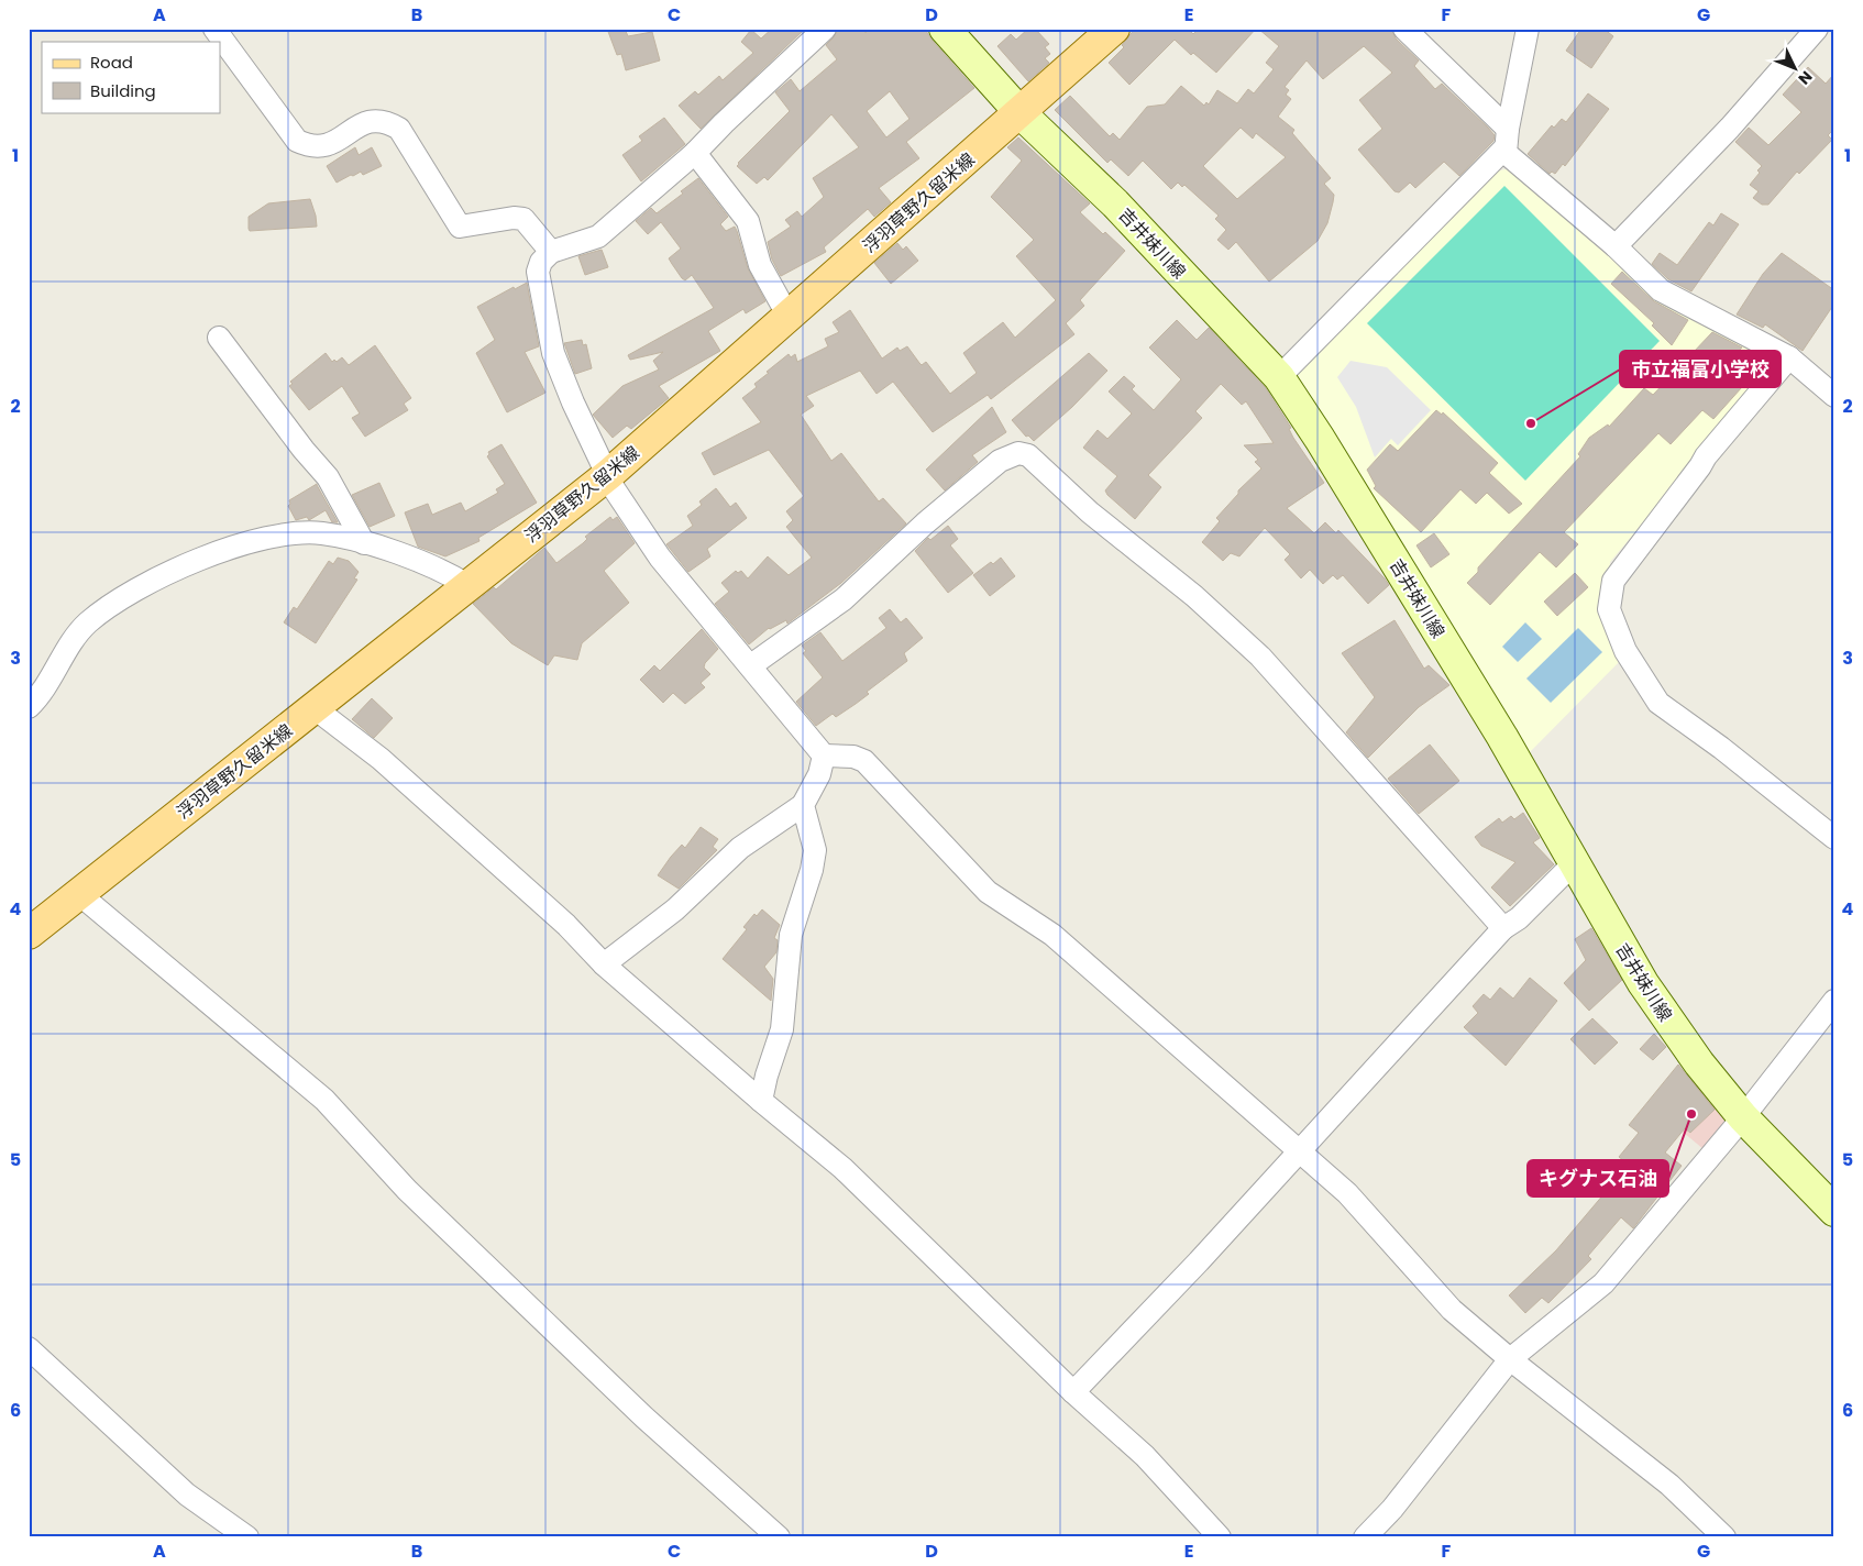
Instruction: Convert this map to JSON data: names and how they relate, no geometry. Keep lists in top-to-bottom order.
{
  "streets": {
    "main road": ["浮羽草野久留米線", "吉井妹川線"]
  },
  "crossings": [
    ["浮羽草野久留米線", "吉井妹川線"]
  ],
  "places": ["市立福富小学校", "キグナス石油"],
  "legend": ["Road", "Building"],
  "north": "bottom right",
  "grid": {
    "columns": [
      "A",
      "B",
      "C",
      "D",
      "E",
      "F",
      "G"
    ],
    "rows": [
      "1",
      "2",
      "3",
      "4",
      "5",
      "6"
    ]
  }
}
